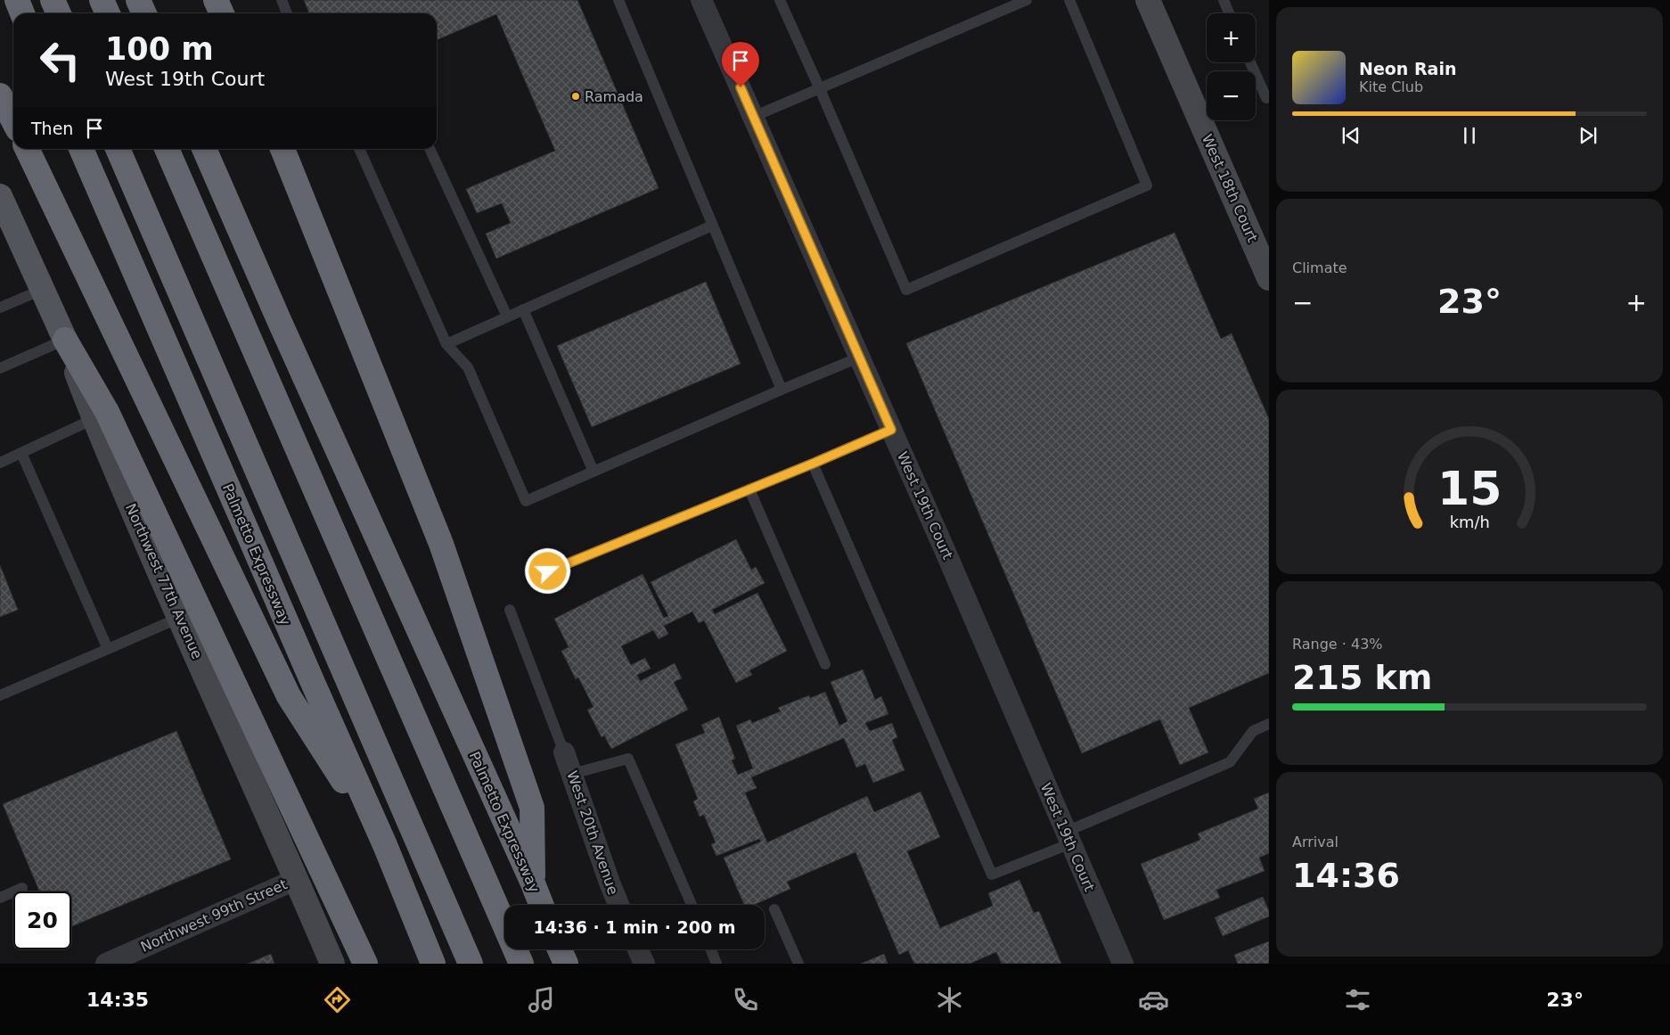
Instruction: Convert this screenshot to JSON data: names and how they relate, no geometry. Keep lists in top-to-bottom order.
{
  "streets": {
    "highway": ["Palmetto Expressway"],
    "main road": ["Northwest 77th Avenue"],
    "street": [
      "West 18th Court",
      "West 19th Court",
      "West 20th Avenue",
      "Northwest 99th Street"
    ]
  },
  "crossings": [
    ["Northwest 77th Avenue", "Northwest 99th Street"]
  ],
  "places": ["Ramada"],
  "page": {
    "map_buttons": ["+", "−"],
    "turn": ["100 m", "West 19th Court"],
    "song": ["Neon Rain", "Kite Club"],
    "then": "Then",
    "tile": [
      "Climate",
      ["Range · 43%", "215 km"],
      ["Arrival", "14:36"]
    ],
    "heat": ["−", "23°", "+"],
    "limit": "20",
    "trip": "14:36 · 1 min · 200 m",
    "tabs": ["14:35", "23°"],
    "gauge": ["15", "km/h"]
  }
}
